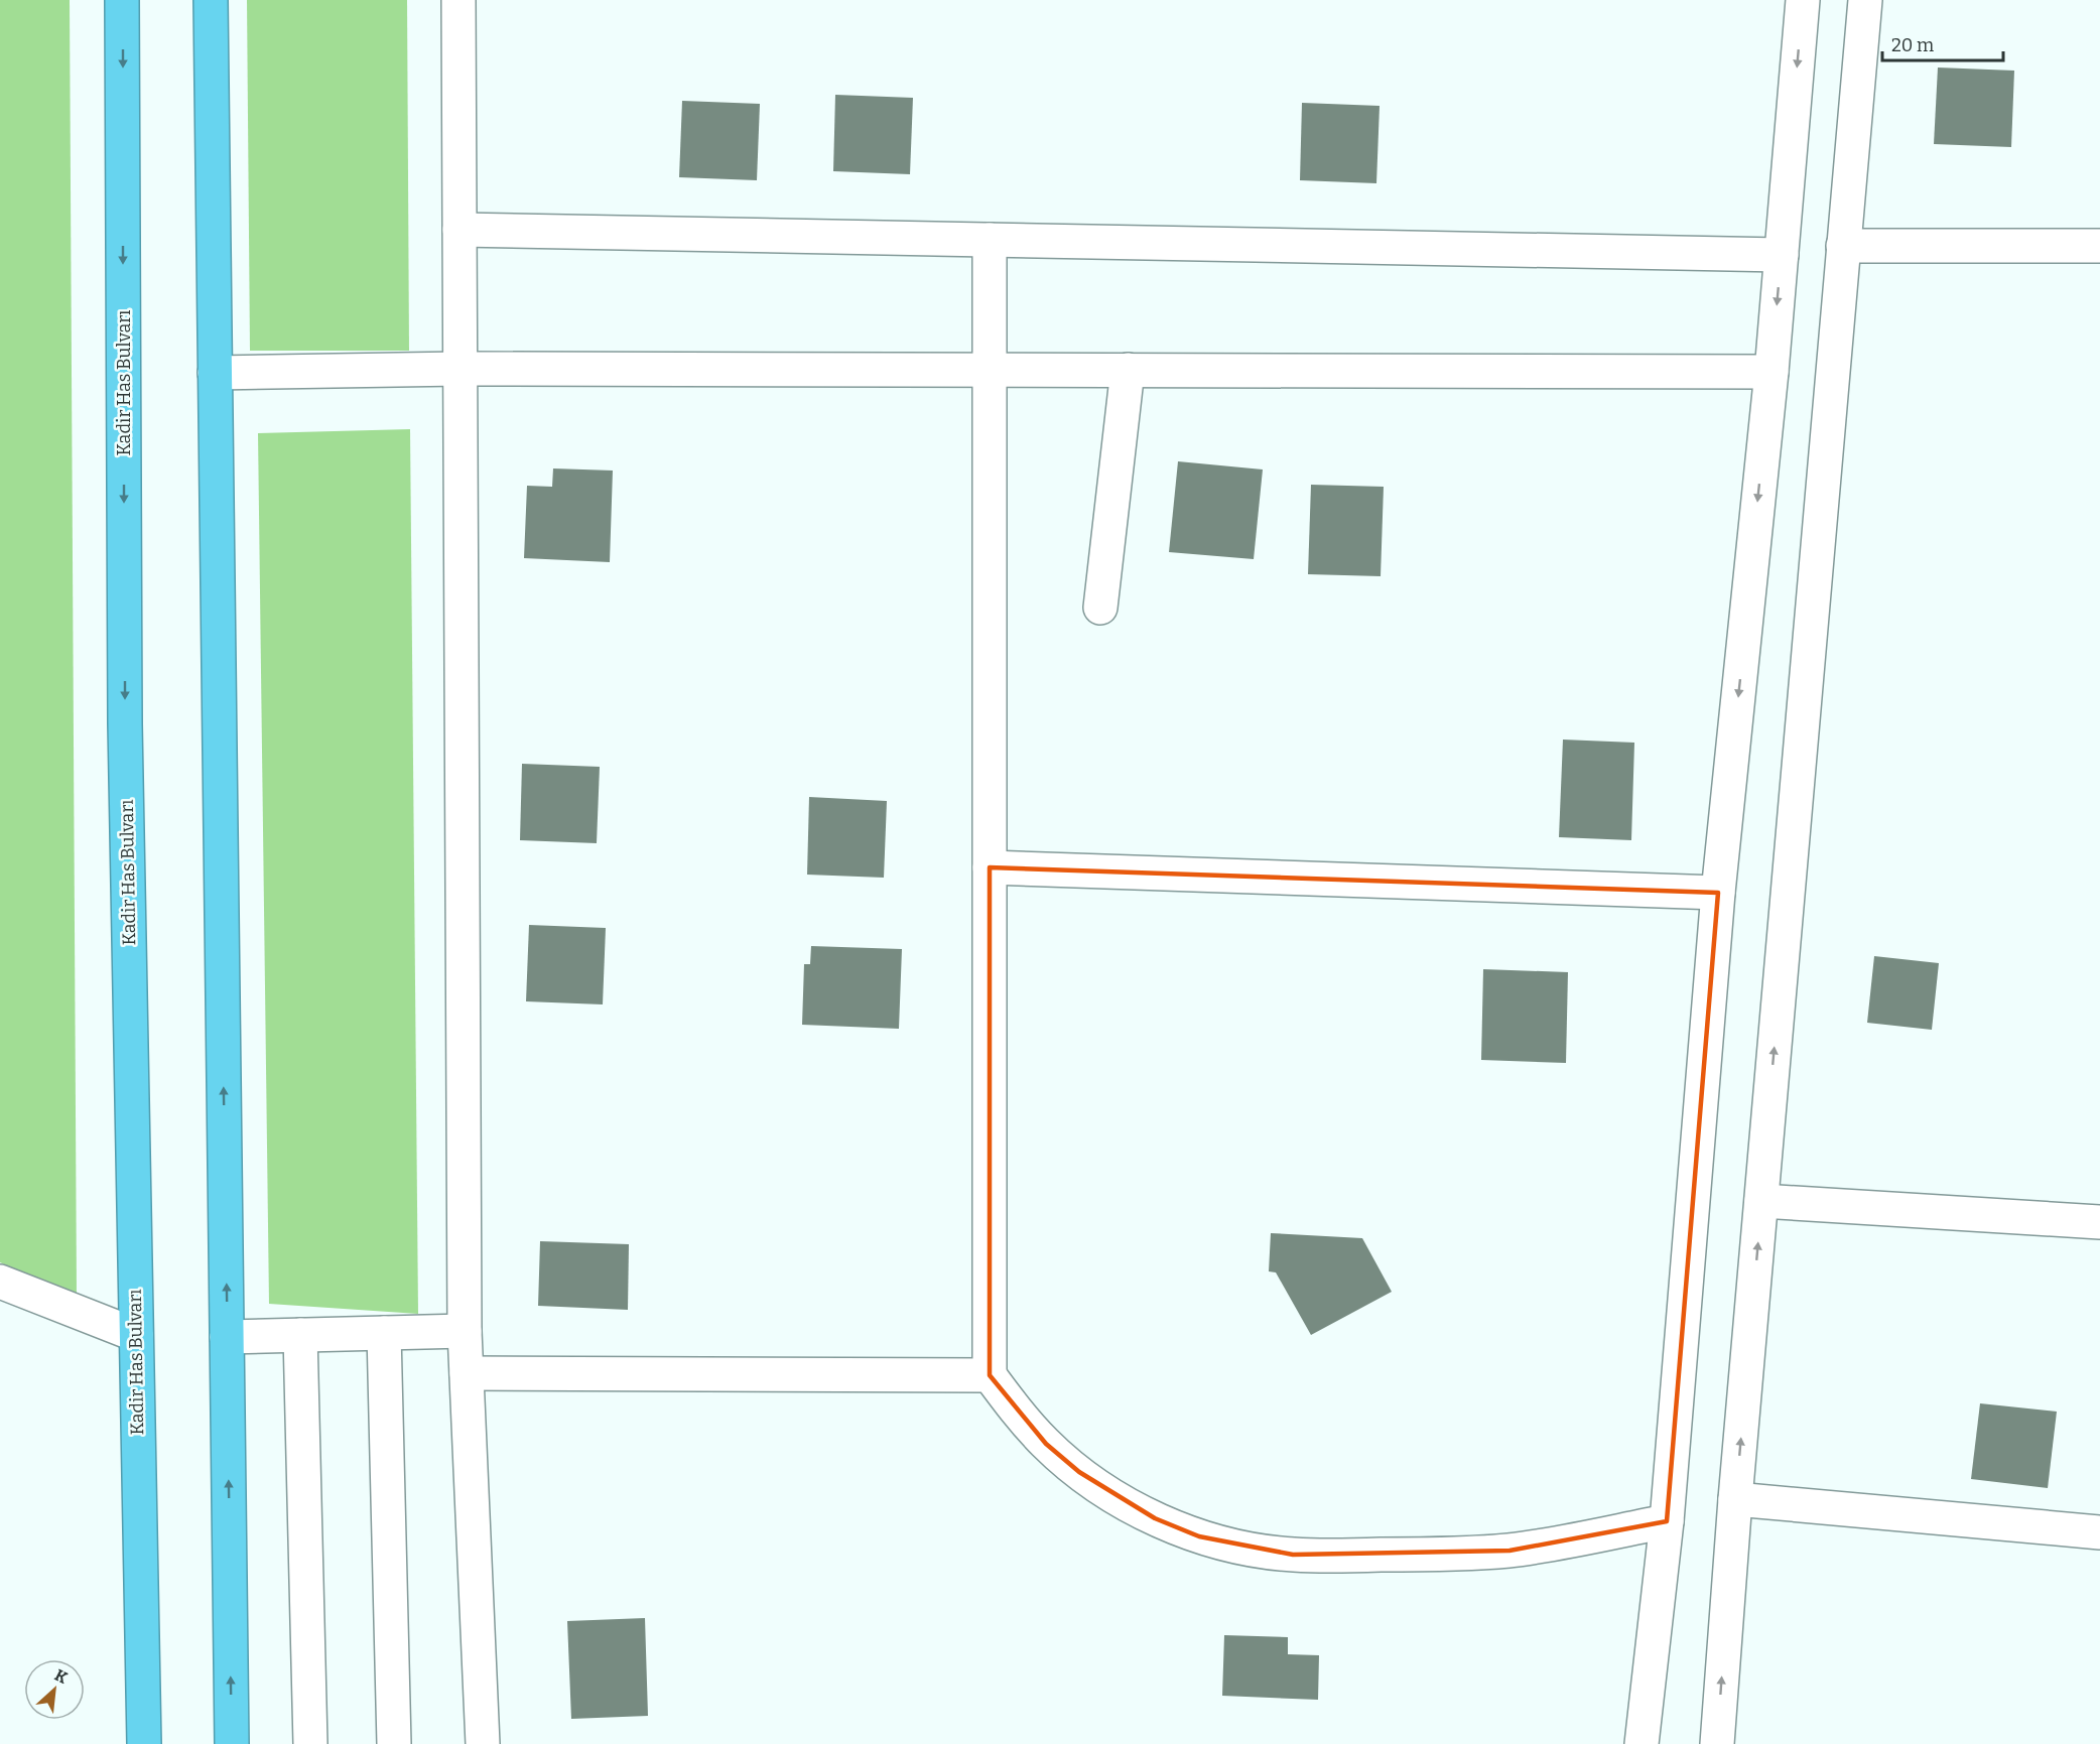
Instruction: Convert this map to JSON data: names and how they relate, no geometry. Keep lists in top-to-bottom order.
{
  "streets": {
    "highway": ["Kadir Has Bulvarı"]
  },
  "scale_bar": "20 m",
  "north": "top right"
}
